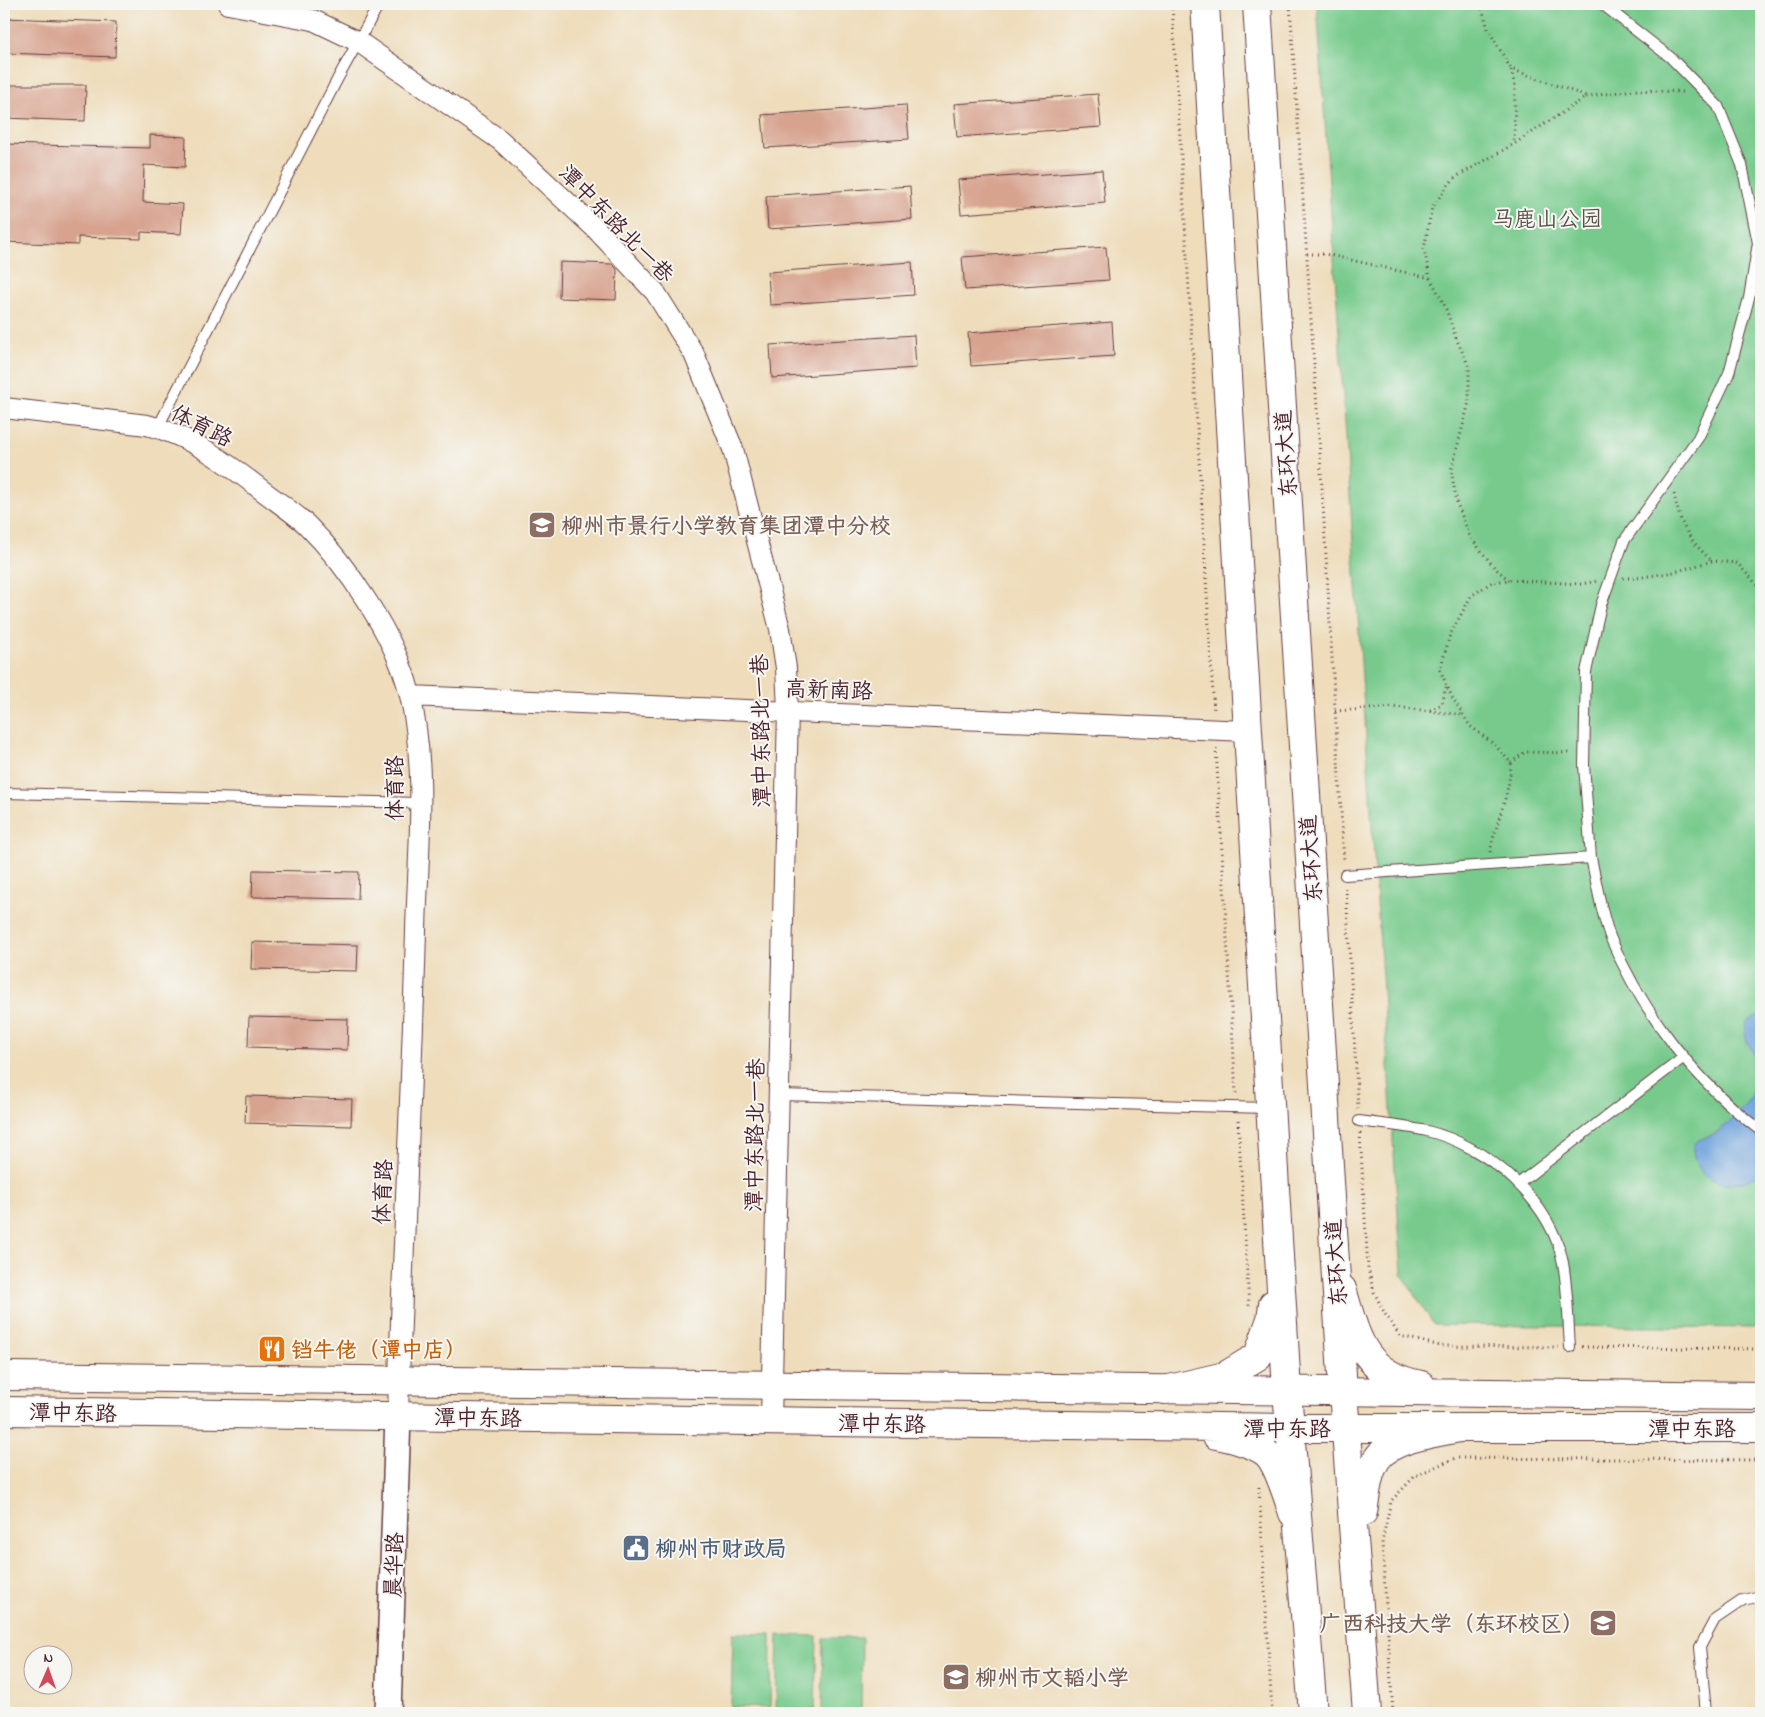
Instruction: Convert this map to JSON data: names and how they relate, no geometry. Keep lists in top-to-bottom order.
{
  "streets": {
    "main road": ["东环大道", "潭中东路"],
    "street": [
      "潭中东路北一巷",
      "体育路",
      "高新南路",
      "晨华路"
    ]
  },
  "crossings": [
    ["潭中东路北一巷", "高新南路"],
    ["潭中东路北一巷", "潭中东路"],
    ["体育路", "高新南路"],
    ["体育路", "潭中东路"],
    ["体育路", "晨华路"],
    ["东环大道", "潭中东路"],
    ["潭中东路", "晨华路"]
  ],
  "parks": ["马鹿山公园"],
  "places": {
    "school or university": ["柳州市景行小学教育集团潭中分校", "广西科技大学（东环校区）", "柳州市文韬小学"],
    "restaurant": ["铛牛佬（谭中店）"],
    "public building": ["柳州市财政局"]
  },
  "north": "top"
}
